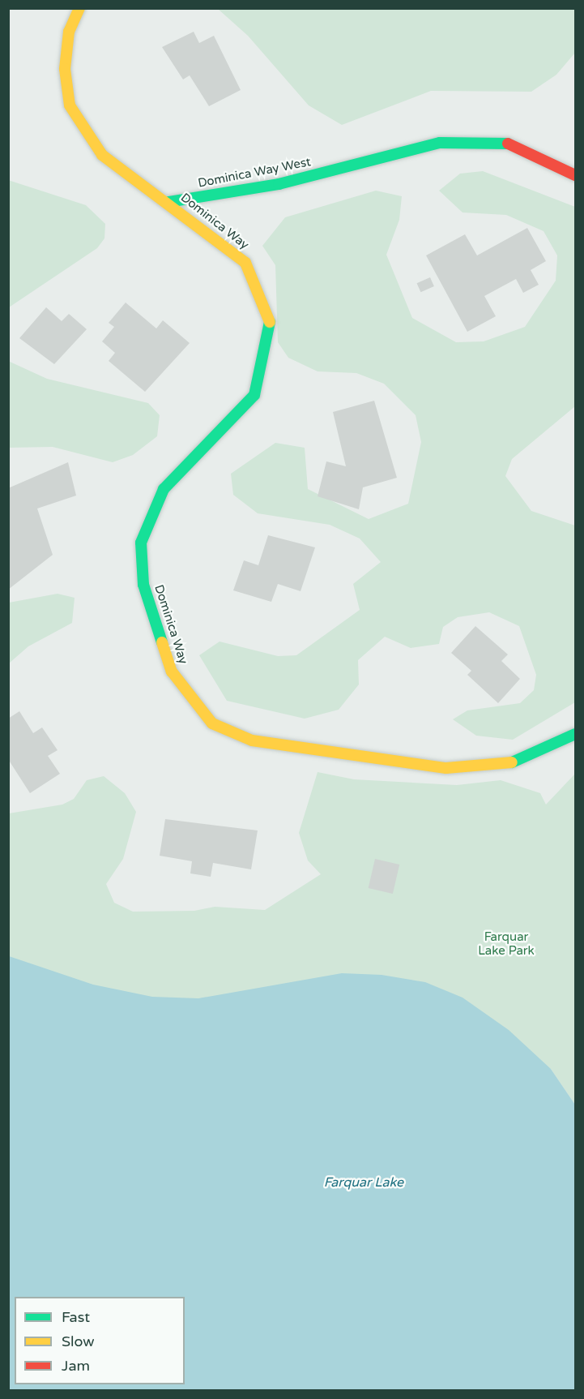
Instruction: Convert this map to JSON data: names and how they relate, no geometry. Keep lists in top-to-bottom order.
{
  "streets": {
    "street": ["Dominica Way West", "Dominica Way"]
  },
  "crossings": [
    ["Dominica Way West", "Dominica Way"]
  ],
  "water": ["Farquar Lake"],
  "parks": ["Farquar Lake Park"],
  "legend": ["Fast", "Slow", "Jam"]
}
